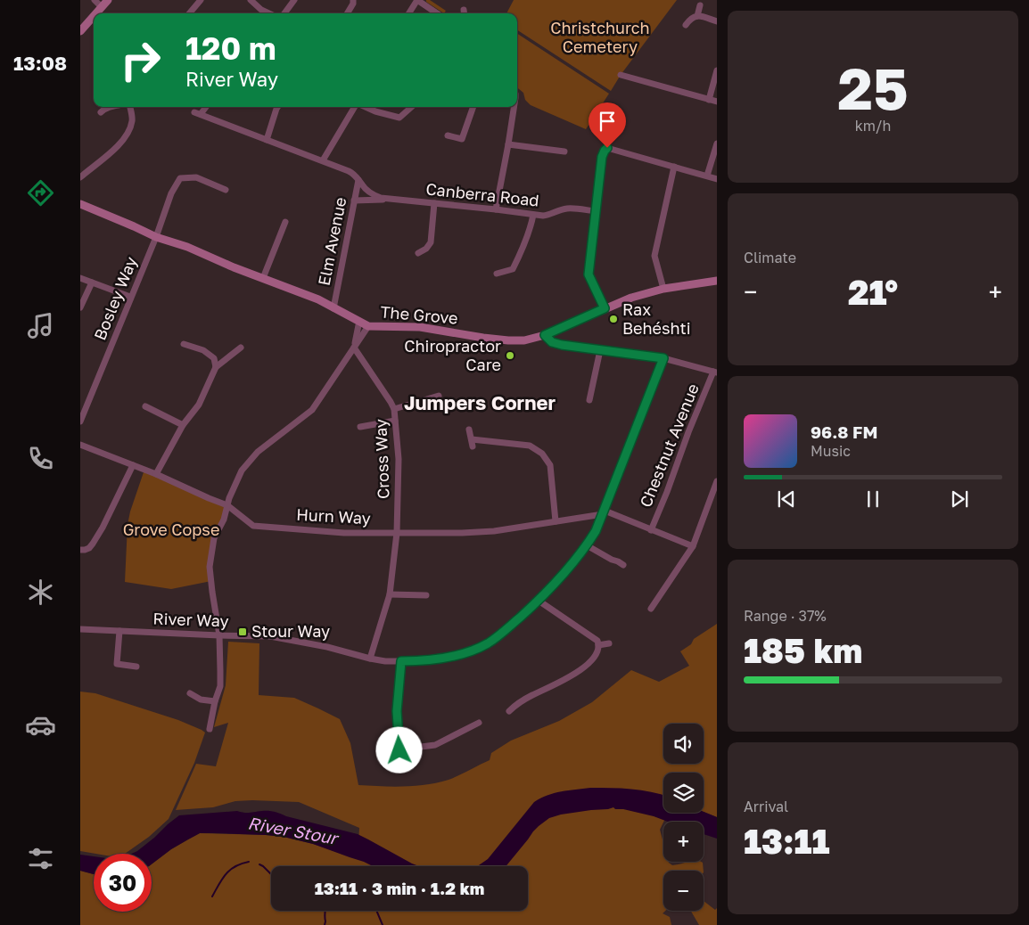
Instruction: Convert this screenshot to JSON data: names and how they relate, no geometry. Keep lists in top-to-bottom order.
{
  "streets": {
    "street": [
      "Canberra Road",
      "Elm Avenue",
      "Bosley Way",
      "The Grove",
      "Chestnut Avenue",
      "Cross Way",
      "Hurn Way",
      "River Way"
    ]
  },
  "crossings": [
    ["Canberra Road", "Elm Avenue"],
    ["Elm Avenue", "The Grove"],
    ["Bosley Way", "The Grove"],
    ["Cross Way", "Hurn Way"],
    ["Cross Way", "River Way"],
    ["Hurn Way", "River Way"]
  ],
  "districts": ["Jumpers Corner"],
  "water": ["River Stour"],
  "parks": ["Christchurch Cemetery", "Grove Copse"],
  "places": {
    "other": ["Rax Behéshti", "Chiropractor Care"],
    "transit": ["Stour Way"]
  },
  "page": {
    "tabs": "13:08",
    "tile": [
      ["25", "km/h"],
      "Climate",
      ["Range · 37%", "185 km"],
      ["Arrival", "13:11"]
    ],
    "turn": ["120 m", "River Way"],
    "heat": ["−", "21°", "+"],
    "song": ["96.8 FM", "Music"],
    "map_buttons": ["+", "−"],
    "limit": "30",
    "trip": "13:11 · 3 min · 1.2 km"
  }
}
